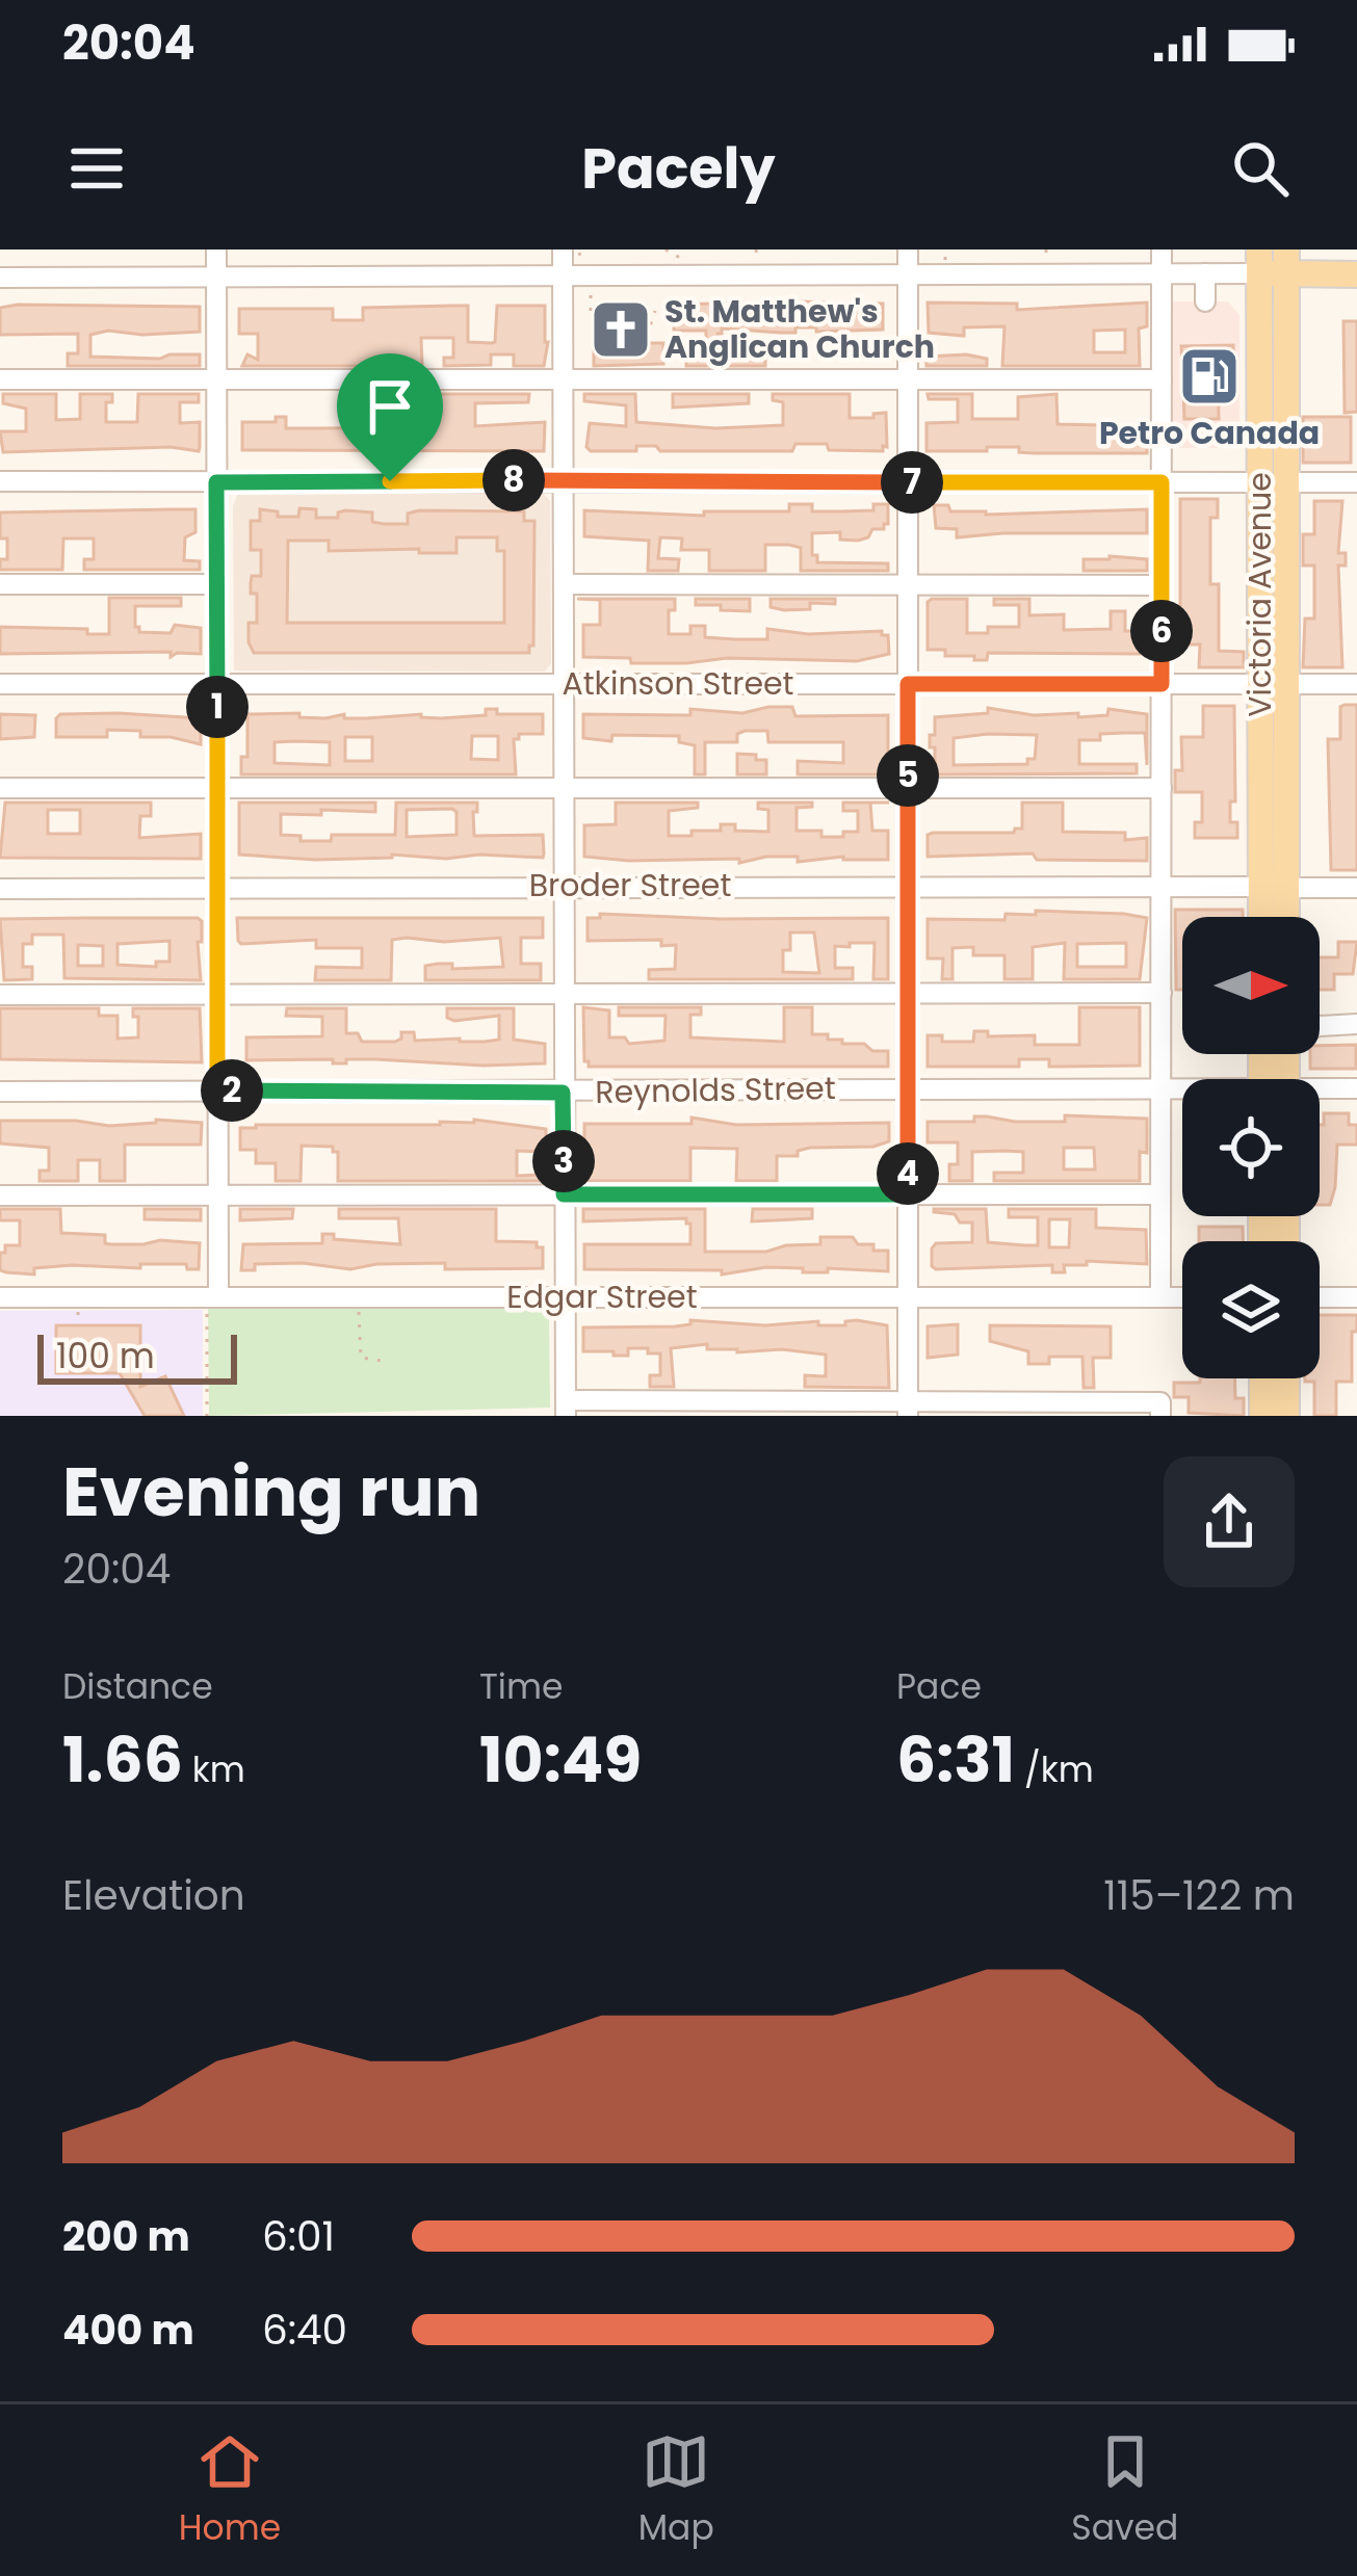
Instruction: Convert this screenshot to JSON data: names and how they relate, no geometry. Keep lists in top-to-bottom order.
{
  "streets": {
    "main road": ["Victoria Avenue"],
    "street": [
      "Atkinson Street",
      "Broder Street",
      "Reynolds Street",
      "Edgar Street"
    ]
  },
  "crossings": [
    ["Victoria Avenue", "Atkinson Street"],
    ["Victoria Avenue", "Broder Street"]
  ],
  "places": {
    "church": ["St. Matthew's Anglican Church"],
    "fuel station": ["Petro Canada"]
  },
  "scale_bar": "100 m",
  "north": "right",
  "page": {
    "status": "20:04",
    "header": "Pacely",
    "pins": [
      "8",
      "7",
      "6",
      "1",
      "5",
      "2",
      "3",
      "4"
    ],
    "scale": "100 m",
    "heading": ["Evening run", "20:04"],
    "stats": [
      ["Distance", "1.66 km"],
      ["Time", "10:49"],
      ["Pace", "6:31 /km"]
    ],
    "chart": ["Elevation", "115–122 m"],
    "list": [
      {
        "name": "200 m",
        "note": "6:01"
      },
      {
        "name": "400 m",
        "note": "6:40"
      }
    ],
    "tabs": ["Home", "Map", "Saved"]
  }
}
